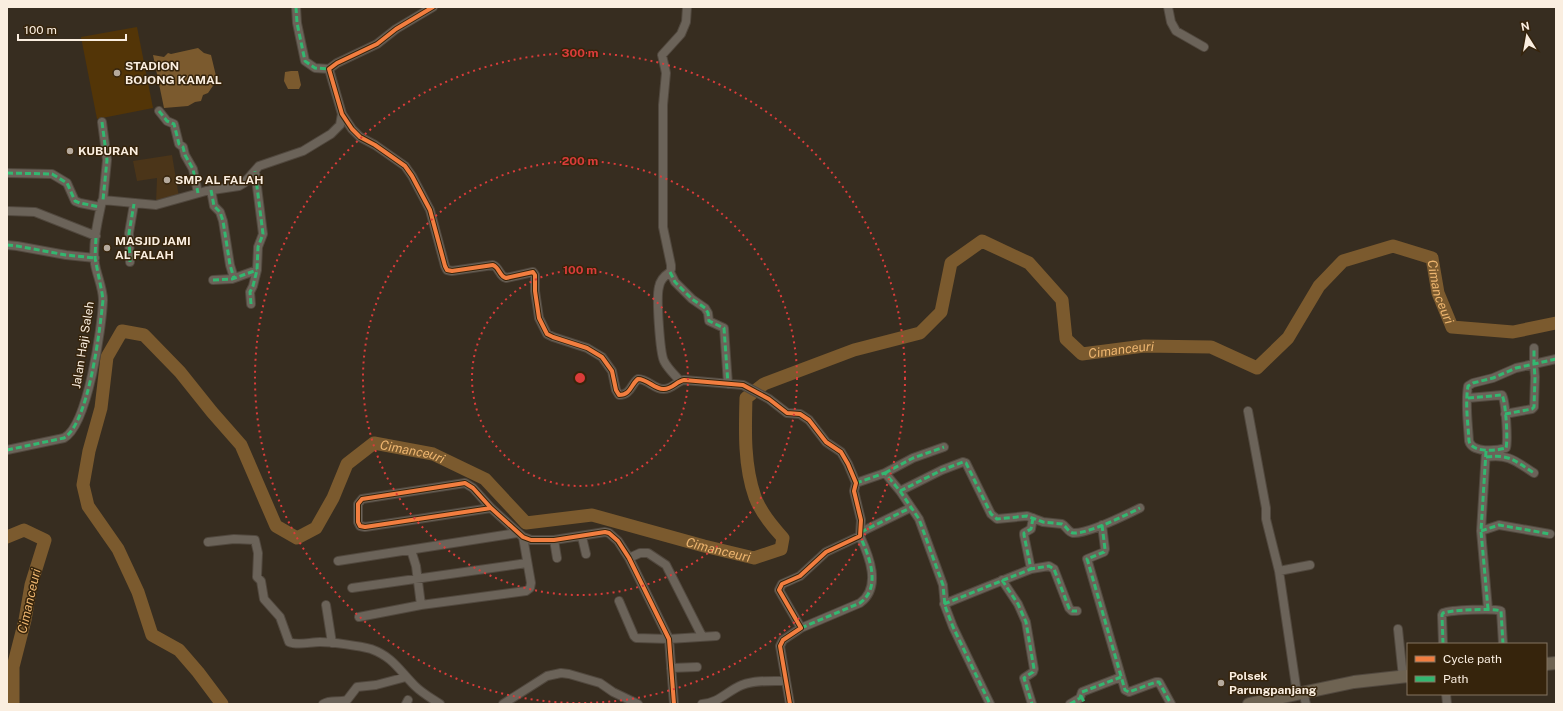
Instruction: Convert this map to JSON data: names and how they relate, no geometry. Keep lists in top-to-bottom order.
{
  "streets": {
    "street": ["Jalan Haji Saleh"]
  },
  "water": ["Cimanceuri"],
  "places": [
    "STADION BOJONG KAMAL",
    "KUBURAN",
    "SMP AL FALAH",
    "MASJID JAMI AL FALAH",
    "Polsek Parungpanjang"
  ],
  "legend": ["Cycle path", "Path"],
  "scale_bar": "100 m",
  "north": "top",
  "rings": ["300 m", "200 m", "100 m"]
}
